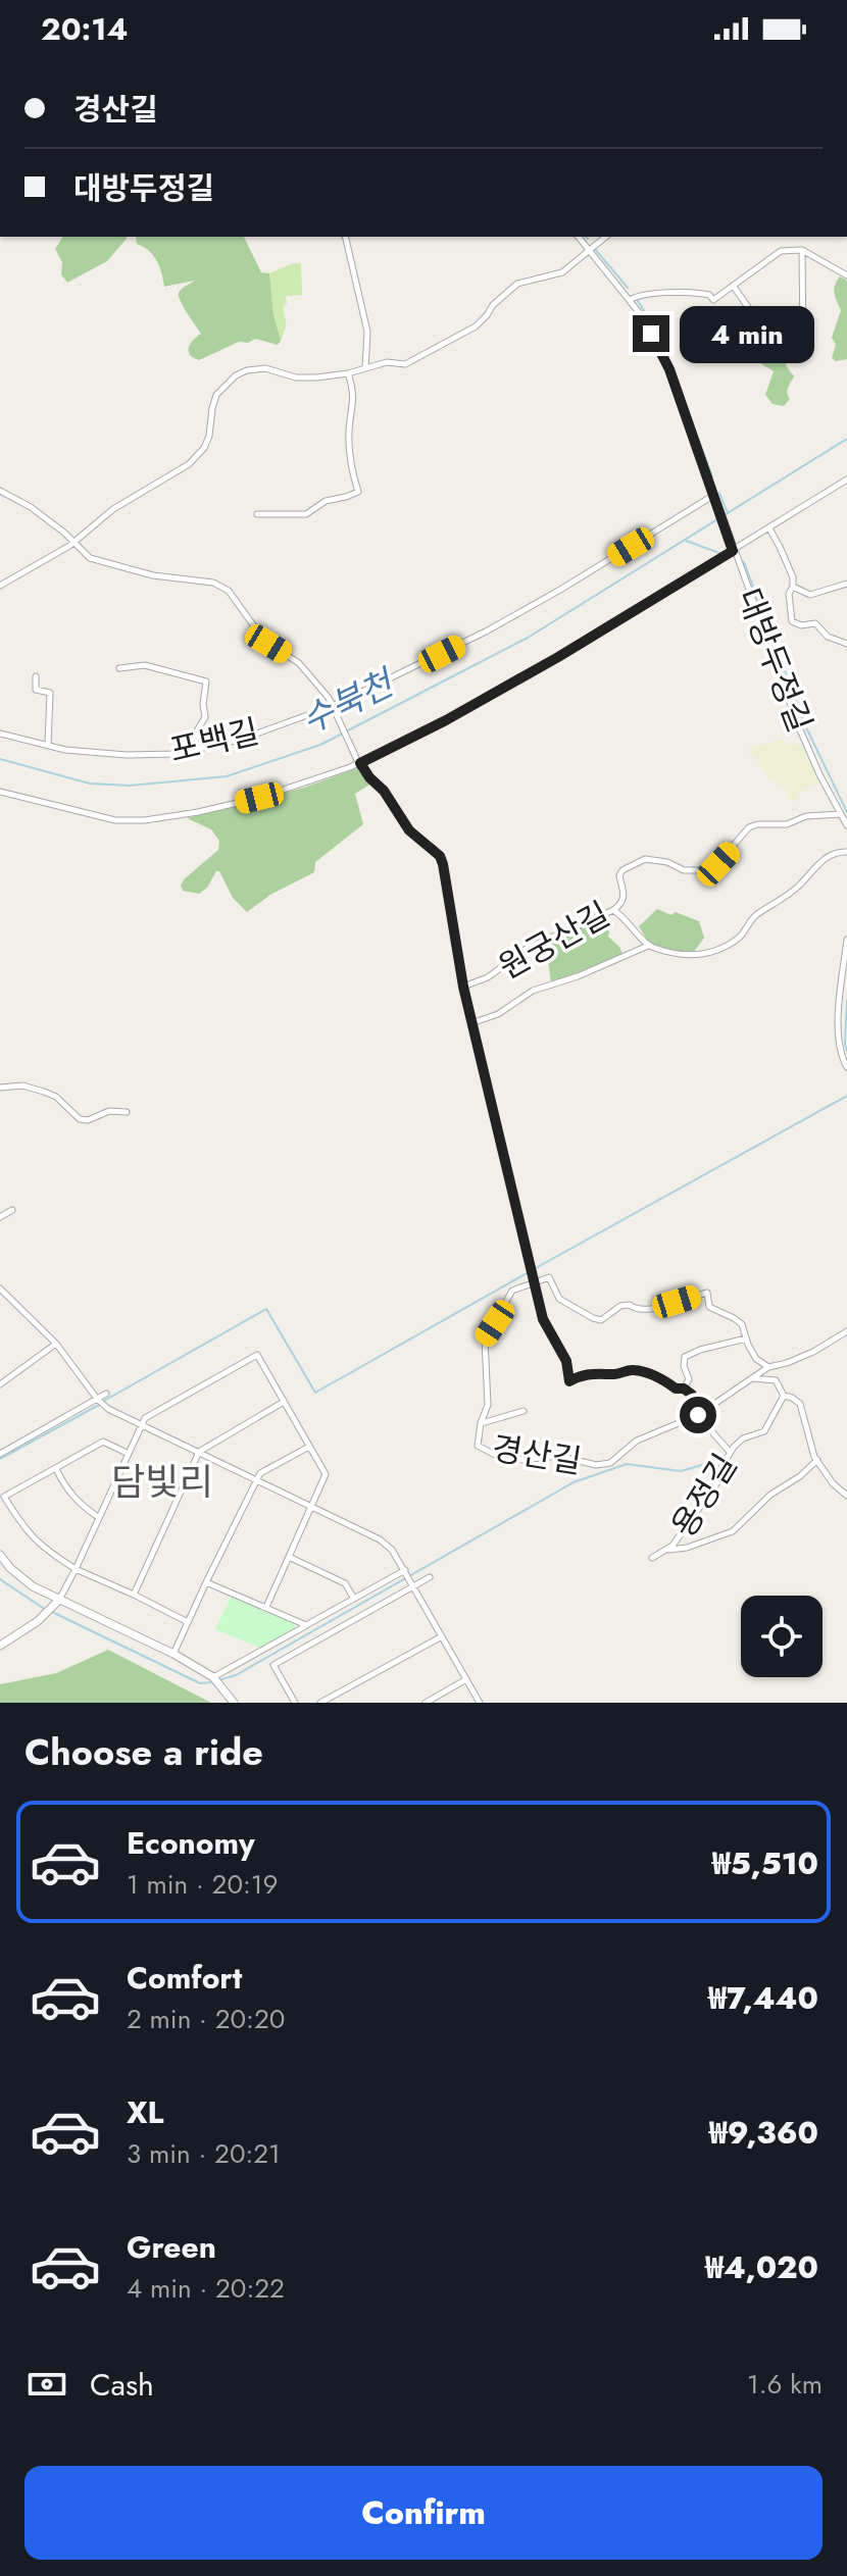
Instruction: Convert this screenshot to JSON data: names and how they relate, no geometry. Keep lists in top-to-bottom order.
{
  "streets": {
    "street": [
      "대방두정길",
      "포백길",
      "원궁산길",
      "경산길",
      "용정길"
    ]
  },
  "crossings": [
    ["대방두정길", "포백길"],
    ["대방두정길", "원궁산길"],
    ["포백길", "원궁산길"]
  ],
  "districts": ["담빛리"],
  "water": ["수북천"],
  "page": {
    "status": "20:14",
    "banner": ["경산길", "대방두정길"],
    "bubble": "4 min",
    "heading": "Choose a ride",
    "list": [
      {
        "name": "Economy",
        "note": "1 min · 20:19",
        "value": "₩5,510"
      },
      {
        "name": "Comfort",
        "note": "2 min · 20:20",
        "value": "₩7,440"
      },
      {
        "name": "XL",
        "note": "3 min · 20:21",
        "value": "₩9,360"
      },
      {
        "name": "Green",
        "note": "4 min · 20:22",
        "value": "₩4,020"
      }
    ],
    "pay": ["Cash", "1.6 km"],
    "buttons": "Confirm"
  }
}
